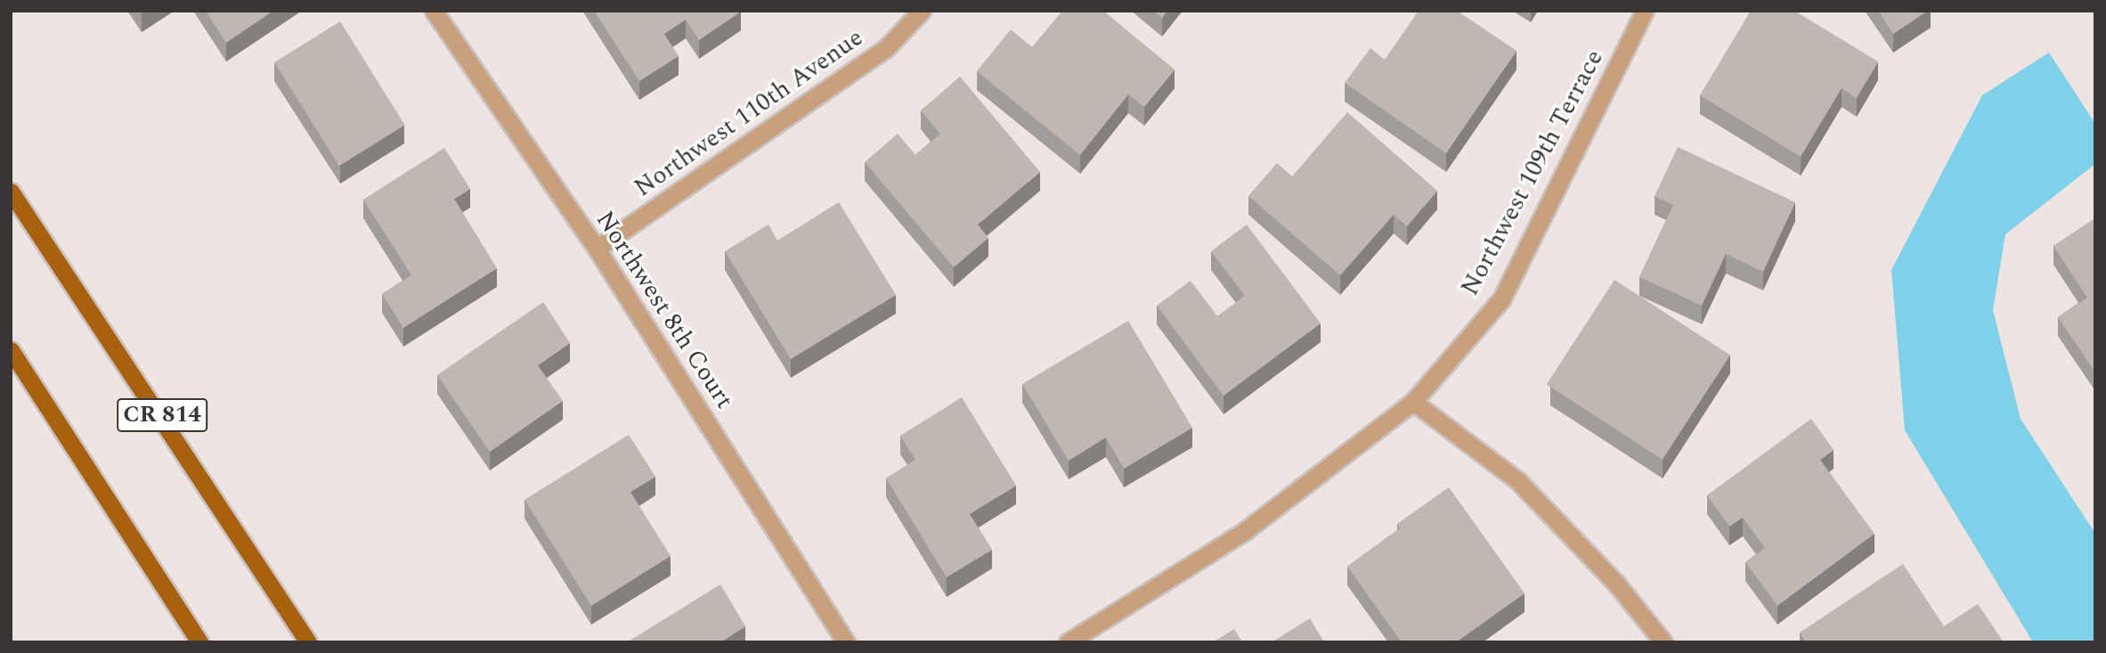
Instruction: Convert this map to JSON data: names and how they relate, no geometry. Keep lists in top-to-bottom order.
{
  "streets": {
    "main road": ["CR 814"],
    "street": ["Northwest 110th Avenue", "Northwest 109th Terrace", "Northwest 8th Court"]
  },
  "crossings": [
    ["Northwest 110th Avenue", "Northwest 8th Court"]
  ]
}
